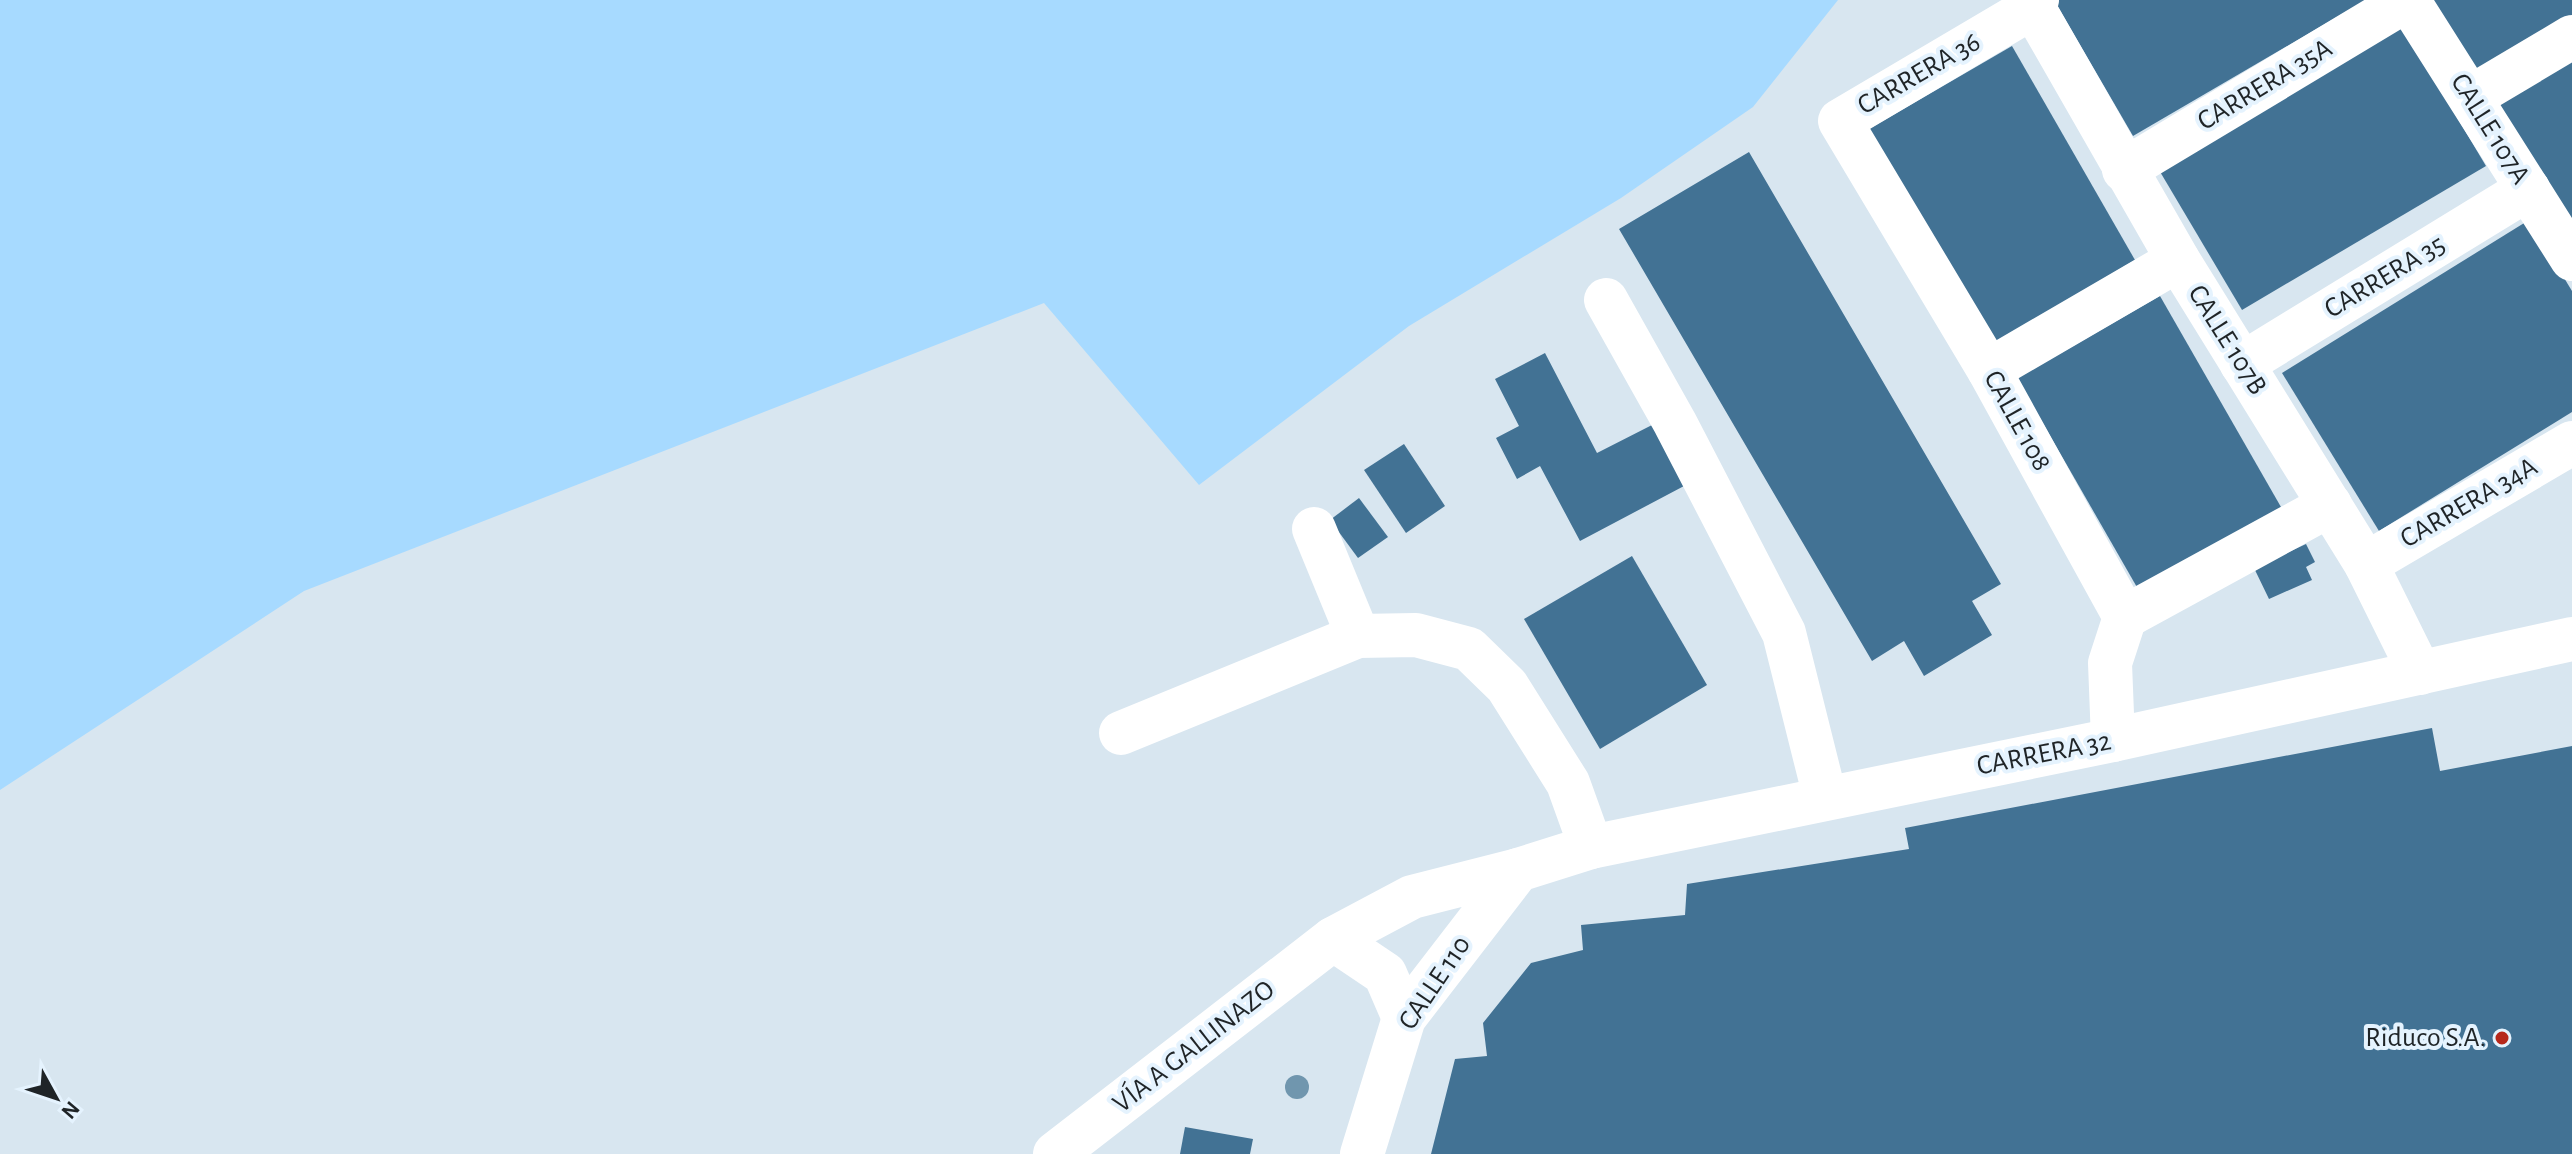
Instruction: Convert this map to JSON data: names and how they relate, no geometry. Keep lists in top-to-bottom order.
{
  "streets": {
    "street": [
      "CARRERA 36",
      "CARRERA 35A",
      "CALLE 107A",
      "CARRERA 35",
      "CALLE 107B",
      "CALLE 108",
      "CARRERA 34A",
      "CARRERA 32",
      "CALLE 110",
      "VÍA A GALLINAZO"
    ]
  },
  "crossings": [
    ["CARRERA 36", "CALLE 107B"],
    ["CARRERA 36", "CALLE 108"],
    ["CARRERA 35A", "CALLE 107A"],
    ["CARRERA 35A", "CALLE 107B"],
    ["CALLE 107A", "CARRERA 35"],
    ["CARRERA 35", "CALLE 107B"],
    ["CALLE 107B", "CARRERA 34A"],
    ["CALLE 107B", "CARRERA 32"],
    ["CARRERA 32", "CALLE 110"],
    ["CARRERA 32", "VÍA A GALLINAZO"],
    ["CALLE 110", "VÍA A GALLINAZO"]
  ],
  "places": ["Riduco S.A."],
  "north": "bottom right"
}
